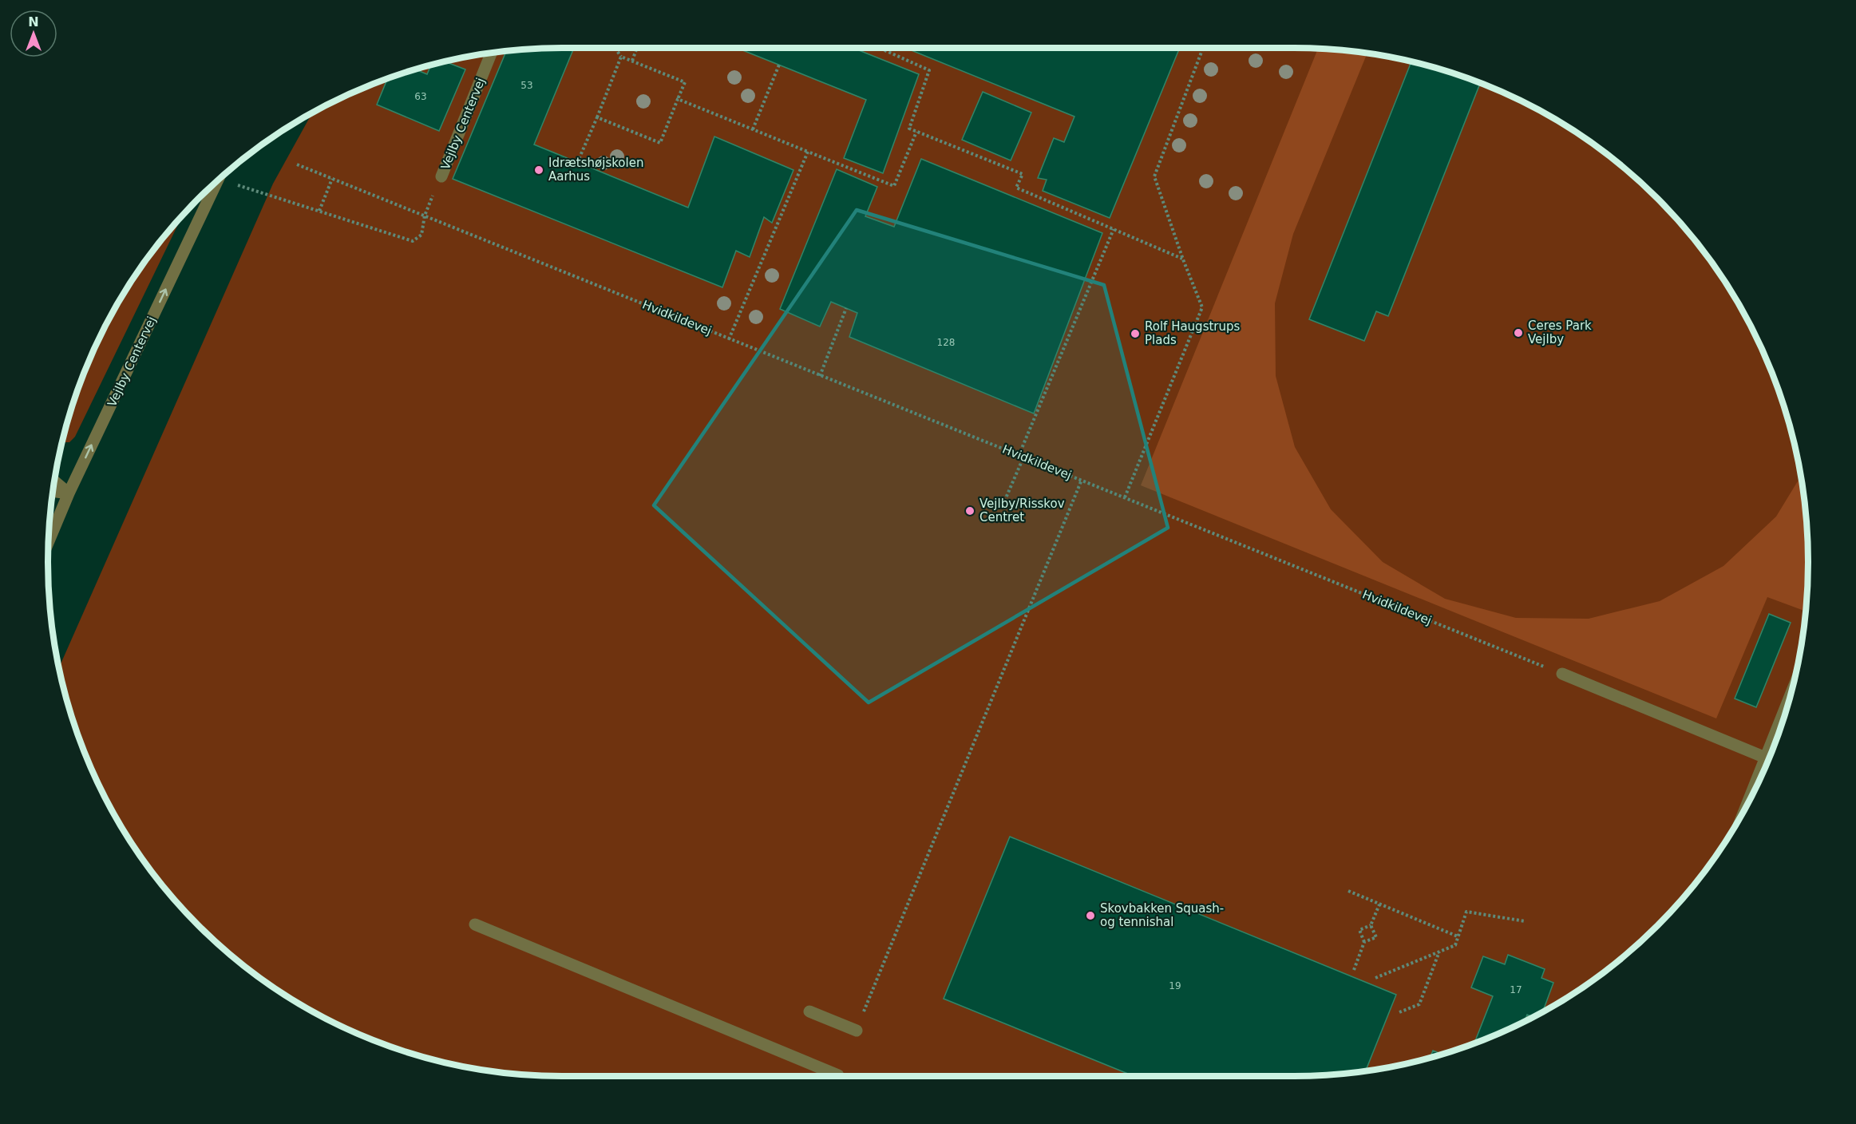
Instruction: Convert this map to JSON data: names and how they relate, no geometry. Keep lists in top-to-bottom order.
{
  "streets": {
    "street": ["Vejlby Centervej"],
    "path": ["Hvidkildevej"]
  },
  "one_way": ["Vejlby Centervej"],
  "places": [
    "Idrætshøjskolen Aarhus",
    "Ceres Park Vejlby",
    "Rolf Haugstrups Plads",
    "Vejlby/Risskov Centret",
    "Skovbakken Squash- og tennishal"
  ],
  "house_numbers": [
    "53",
    "63",
    "128",
    "19",
    "17"
  ],
  "north": "top"
}
